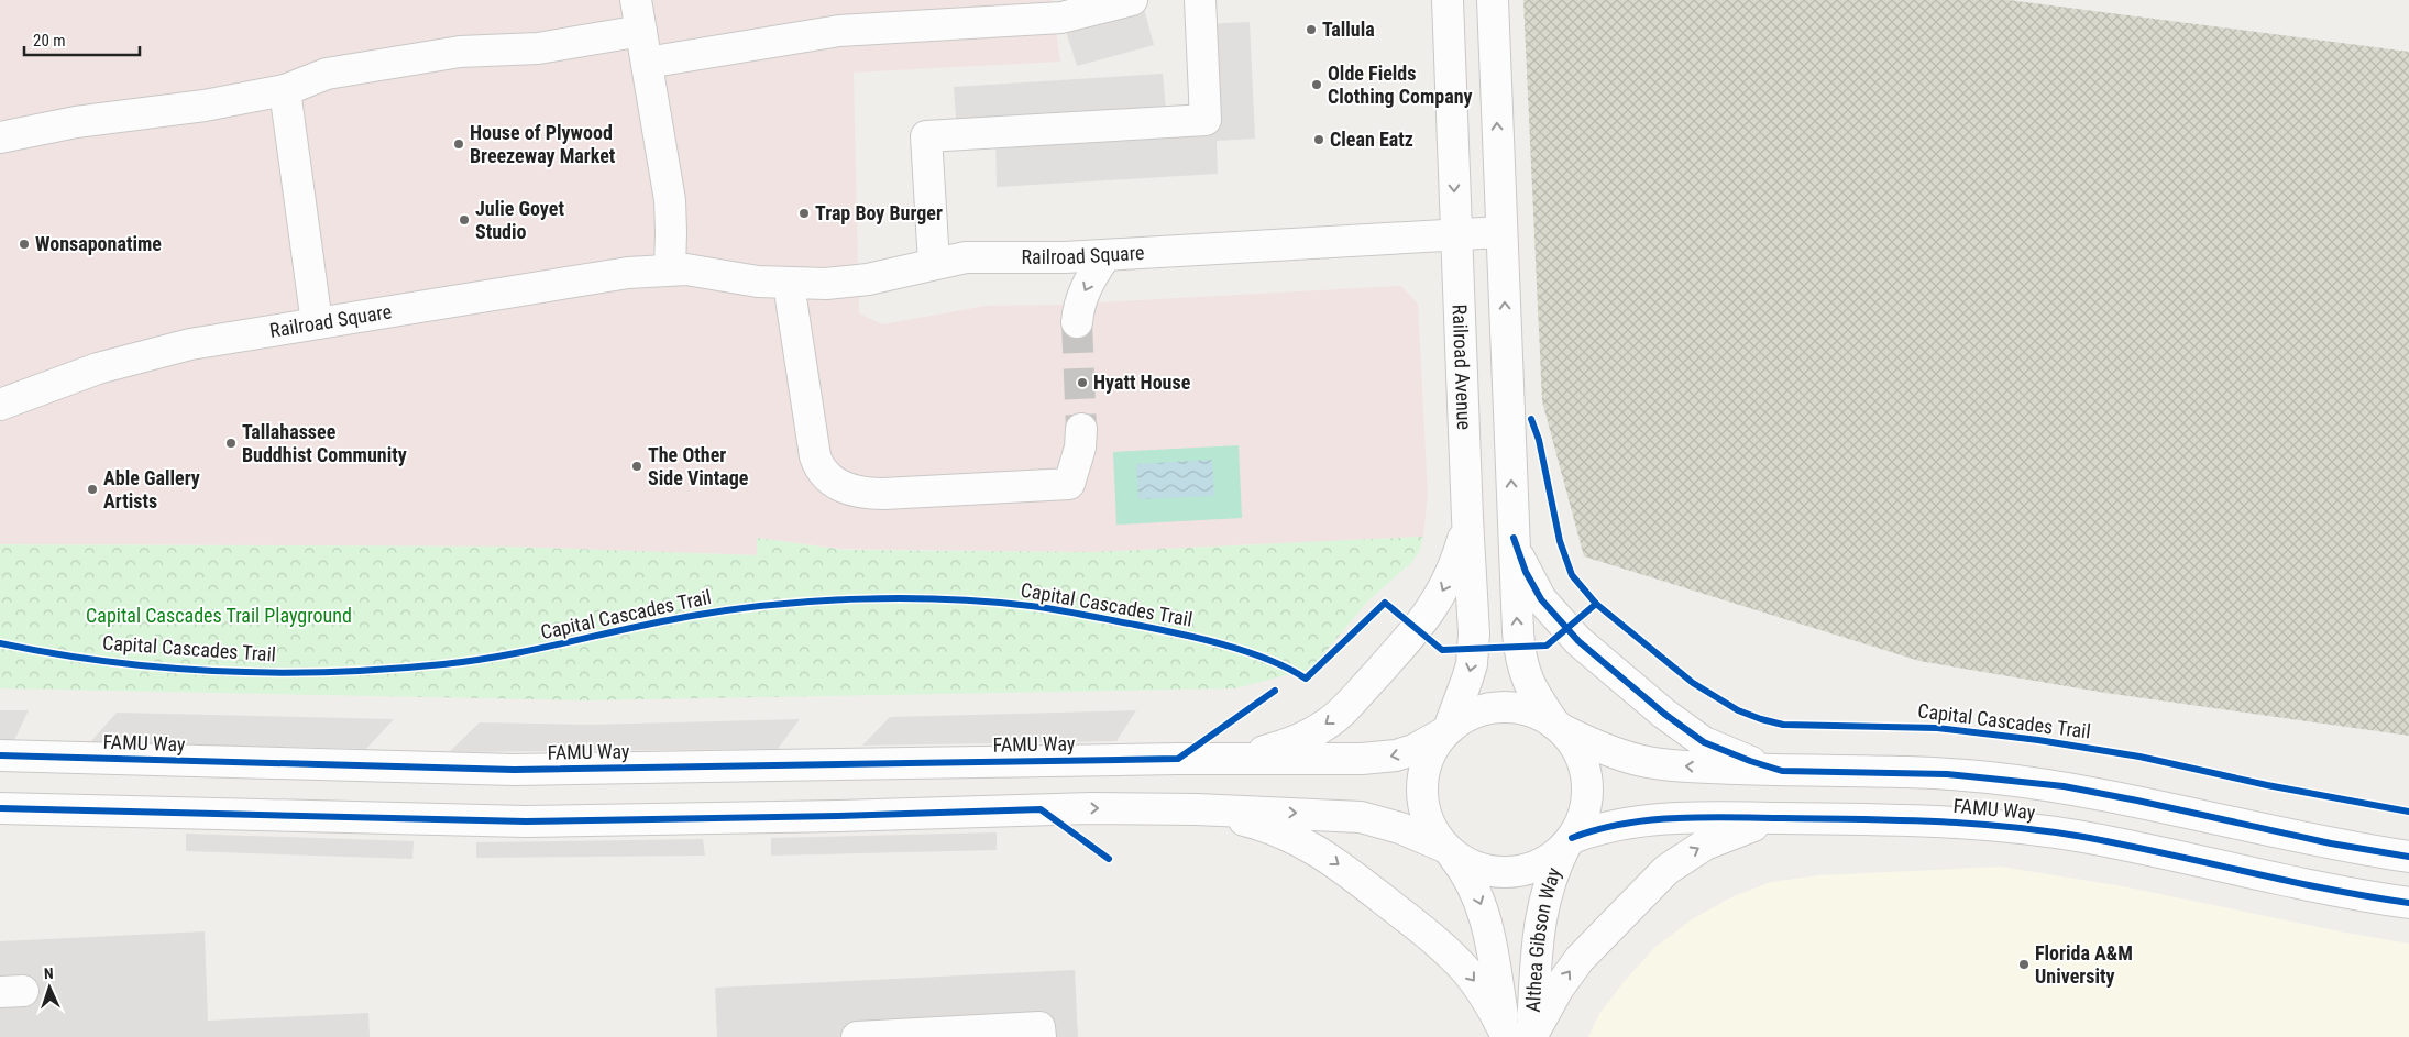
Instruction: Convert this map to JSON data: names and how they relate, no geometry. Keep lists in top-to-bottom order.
{
  "streets": {
    "street": [
      "Railroad Square",
      "Railroad Avenue",
      "FAMU Way",
      "Althea Gibson Way"
    ],
    "cycle path": ["Capital Cascades Trail"]
  },
  "crossings": [
    ["Railroad Square", "Railroad Avenue"],
    ["Railroad Avenue", "FAMU Way"],
    ["Railroad Avenue", "Althea Gibson Way"],
    ["FAMU Way", "Althea Gibson Way"]
  ],
  "one_way": ["Althea Gibson Way"],
  "parks": ["Capital Cascades Trail Playground"],
  "places": [
    "Tallula",
    "Olde Fields Clothing Company",
    "Clean Eatz",
    "House of Plywood Breezeway Market",
    "Trap Boy Burger",
    "Julie Goyet Studio",
    "Wonsaponatime",
    "Hyatt House",
    "Tallahassee Buddhist Community",
    "The Other Side Vintage",
    "Able Gallery Artists",
    "Florida A&M University"
  ],
  "scale_bar": "20 m",
  "north": "top"
}
